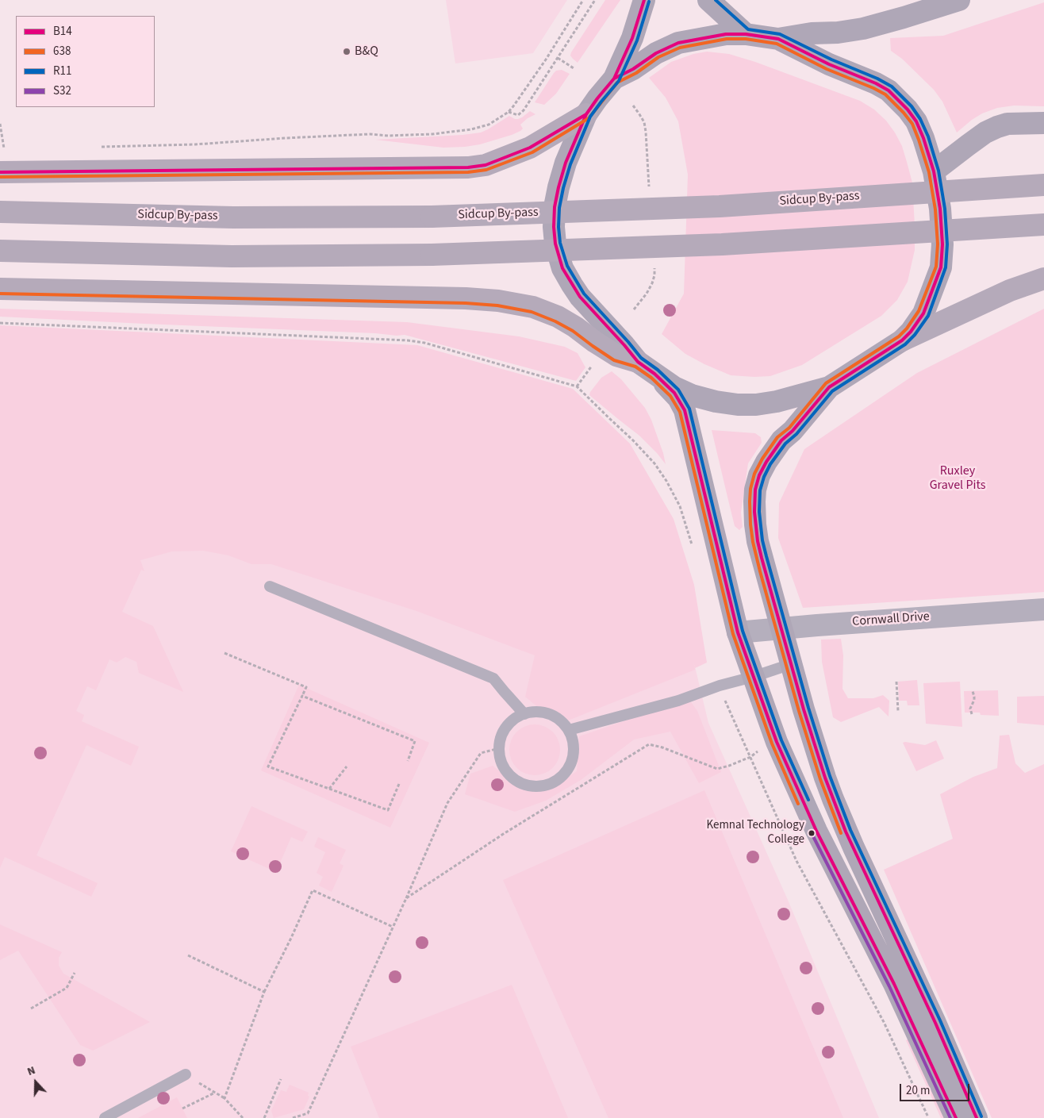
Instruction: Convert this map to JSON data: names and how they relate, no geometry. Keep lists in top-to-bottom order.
{
  "streets": {
    "highway": ["Sidcup By-pass"],
    "street": ["Cornwall Drive"]
  },
  "parks": ["Ruxley Gravel Pits"],
  "places": ["B&Q", "Kemnal Technology College"],
  "lines": [
    "transit line B14",
    "transit line R11",
    "transit line 638",
    "transit line S32"
  ],
  "legend": [
    "B14",
    "638",
    "R11",
    "S32"
  ],
  "scale_bar": "20 m",
  "north": "top"
}
